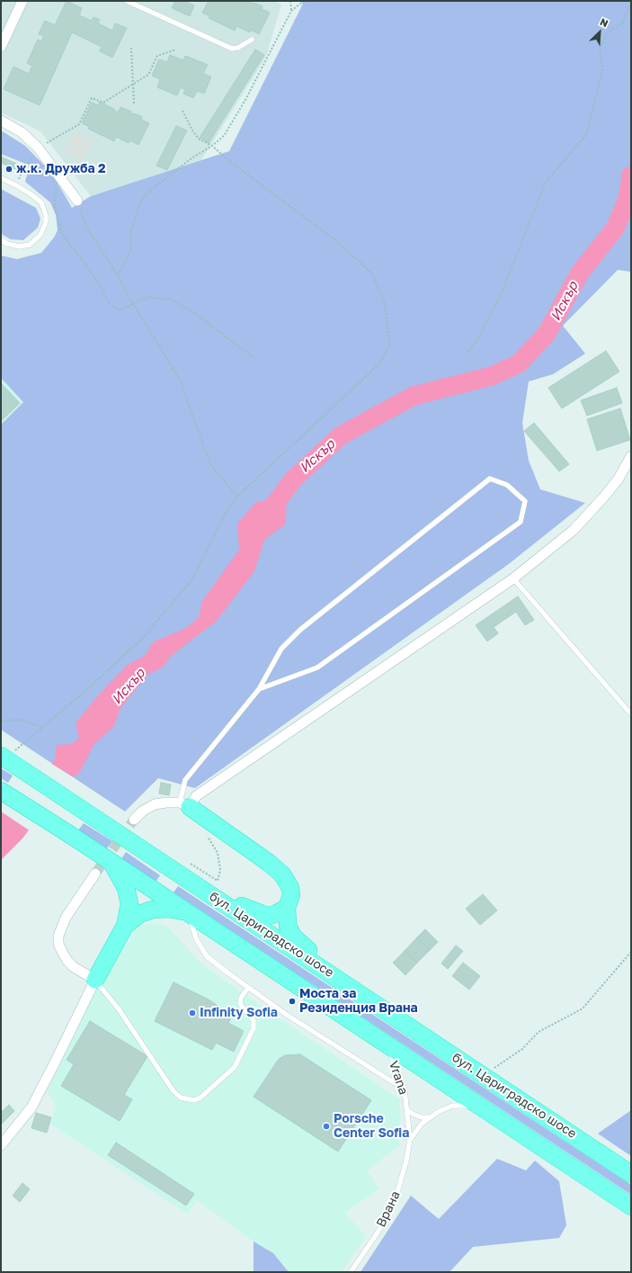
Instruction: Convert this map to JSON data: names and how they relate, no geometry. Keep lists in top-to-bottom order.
{
  "streets": {
    "highway": ["бул. Цариградско шосе"],
    "lane": ["Vrana", "Врана"]
  },
  "crossings": [
    ["Vrana", "Врана"]
  ],
  "water": ["Искър"],
  "places": [
    "ж.к. Дружба 2",
    "Моста за Резиденция Врана",
    "Infinity Sofia",
    "Porsche Center Sofia"
  ],
  "north": "top right"
}
